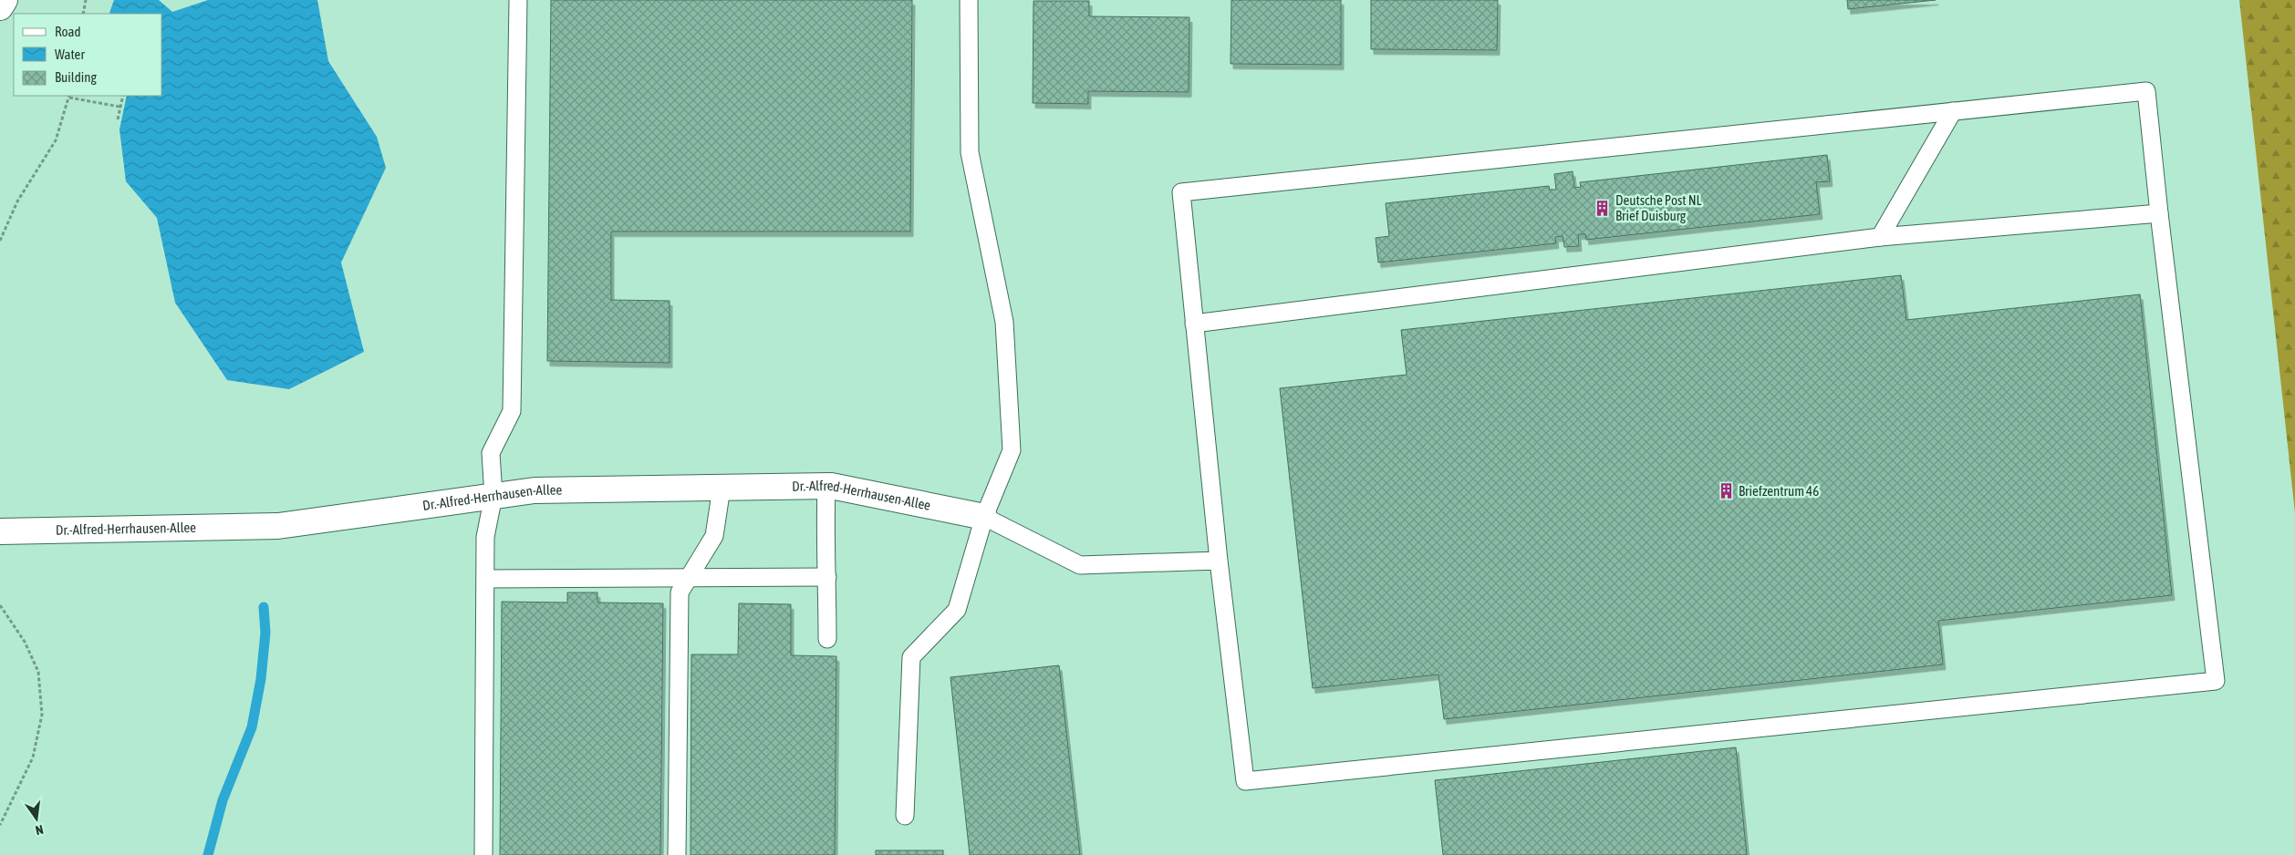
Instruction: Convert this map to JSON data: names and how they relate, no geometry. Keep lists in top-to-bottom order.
{
  "streets": {
    "street": ["Dr.-Alfred-Herrhausen-Allee"]
  },
  "places": {
    "building": ["Deutsche Post NL Brief Duisburg", "Briefzentrum 46"]
  },
  "legend": ["Road", "Water", "Building"],
  "north": "bottom"
}
